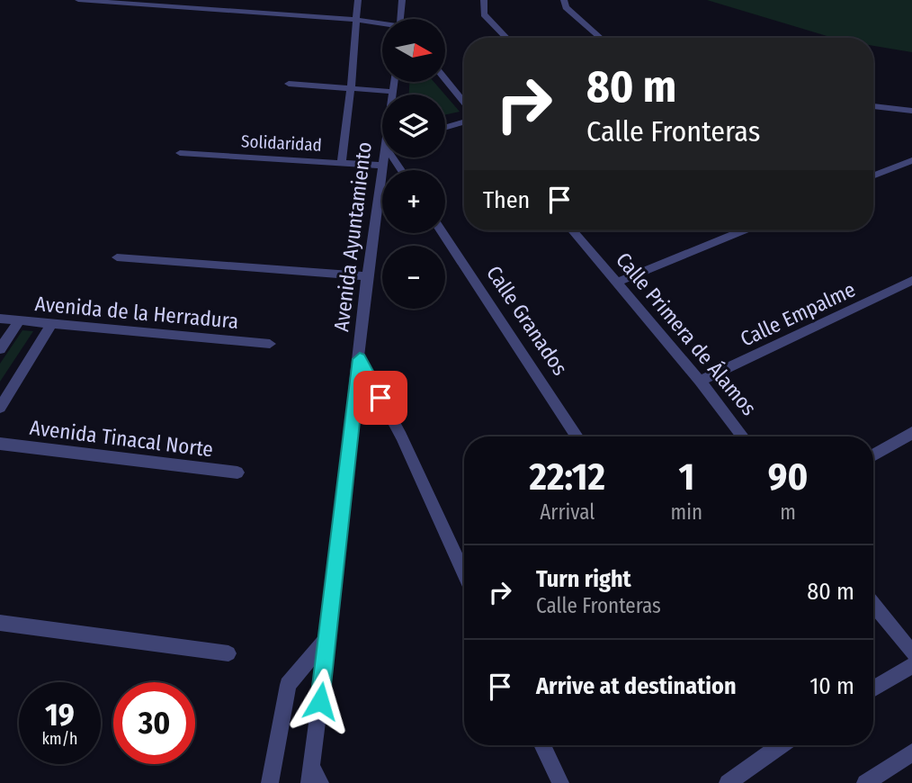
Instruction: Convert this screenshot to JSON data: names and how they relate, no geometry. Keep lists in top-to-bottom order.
{
  "streets": {
    "street": [
      "Solidaridad",
      "Avenida Ayuntamiento",
      "Avenida de la Herradura",
      "Calle Empalme",
      "Calle Granados",
      "Calle Primera de Álamos",
      "Avenida Tinacal Norte"
    ]
  },
  "crossings": [
    ["Solidaridad", "Avenida Ayuntamiento"],
    ["Calle Empalme", "Calle Primera de Álamos"]
  ],
  "north": "right",
  "page": {
    "map_buttons": ["+", "−"],
    "turn": ["80 m", "Calle Fronteras"],
    "then": "Then",
    "eta": [
      "22:12",
      "Arrival",
      "1",
      "min",
      "90",
      "m"
    ],
    "list": [
      {
        "name": "Turn right",
        "note": "Calle Fronteras",
        "value": "80 m"
      },
      {
        "name": "Arrive at destination",
        "value": "10 m"
      }
    ],
    "speed": "19 km/h",
    "limit": "30"
  }
}
